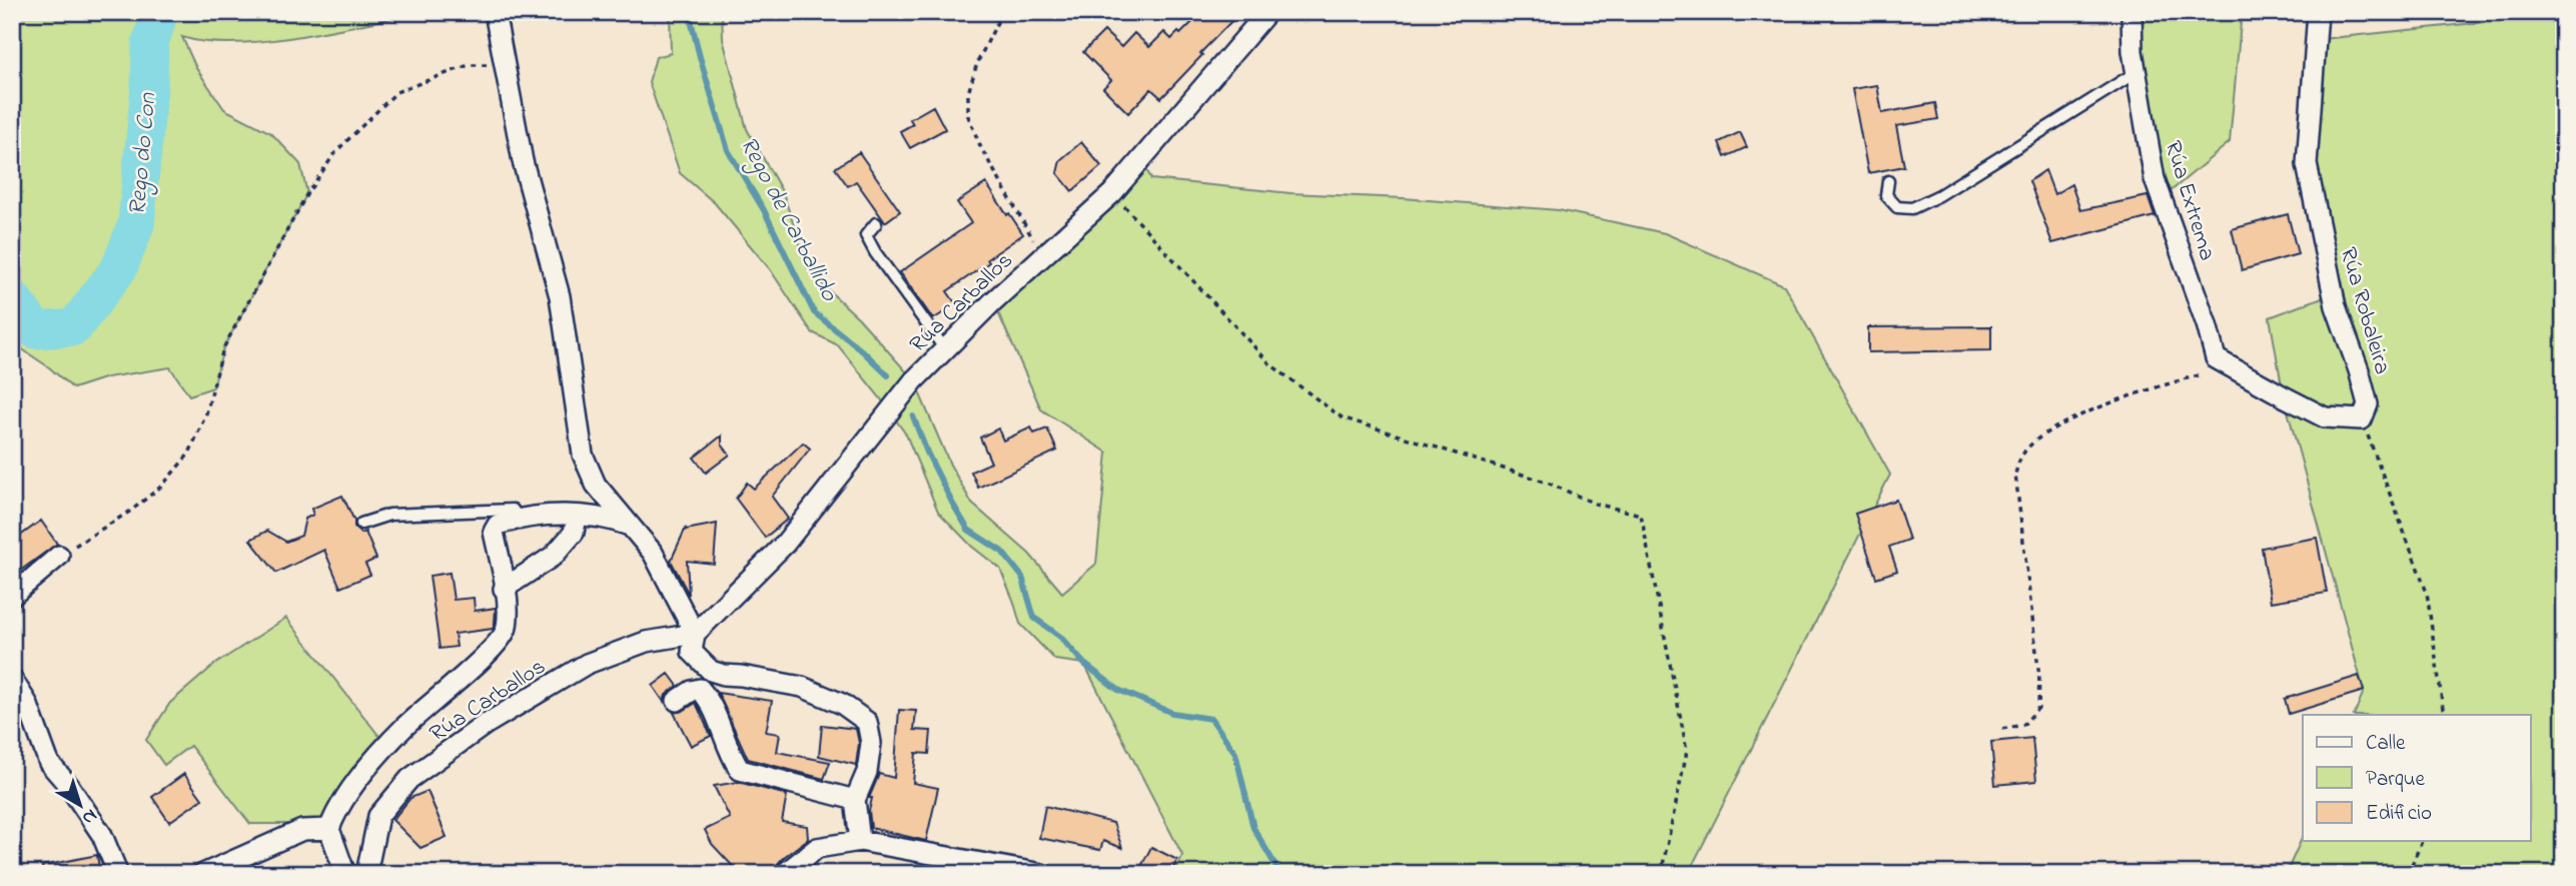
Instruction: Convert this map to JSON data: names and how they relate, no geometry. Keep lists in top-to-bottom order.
{
  "streets": {
    "street": ["Rúa Extrema", "Rúa Carballos", "Rúa Robaleira"]
  },
  "water": ["Rego do Con", "Rego de Carballido"],
  "legend": ["Calle", "Parque", "Edificio"],
  "north": "bottom right"
}
